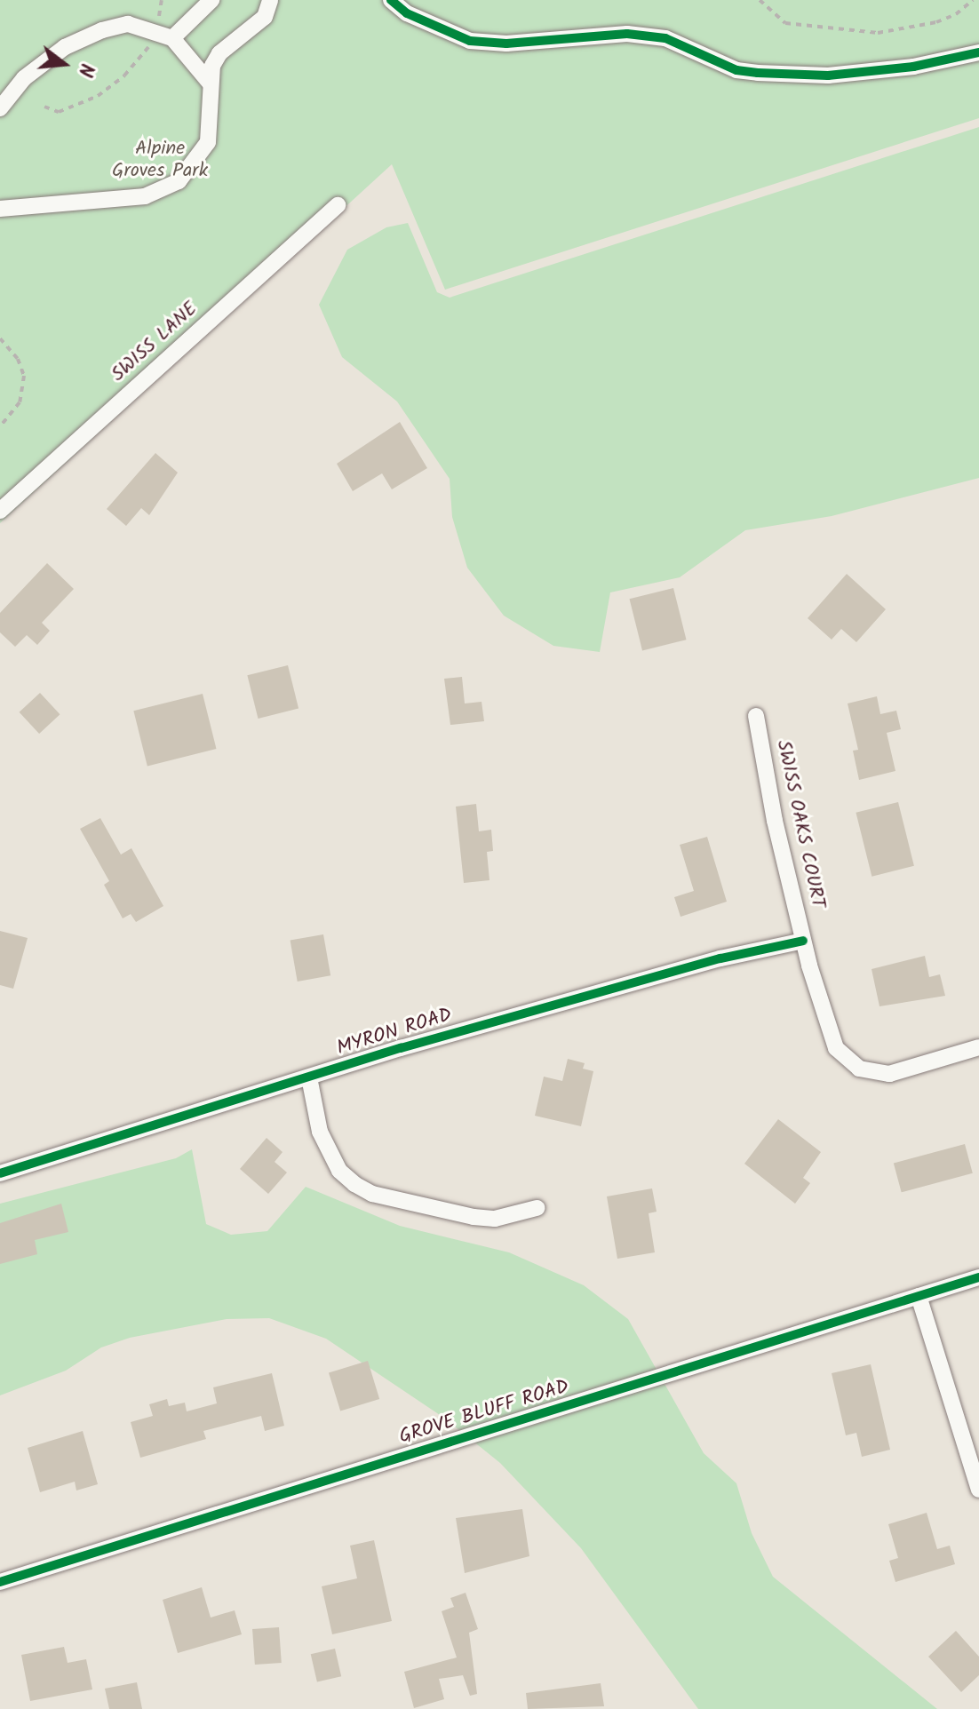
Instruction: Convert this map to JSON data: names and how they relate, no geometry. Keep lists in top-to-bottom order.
{
  "streets": {
    "street": [
      "SWISS LANE",
      "SWISS OAKS COURT",
      "MYRON ROAD",
      "GROVE BLUFF ROAD"
    ]
  },
  "crossings": [
    ["SWISS OAKS COURT", "MYRON ROAD"]
  ],
  "parks": ["Alpine Groves Park"],
  "north": "right"
}
